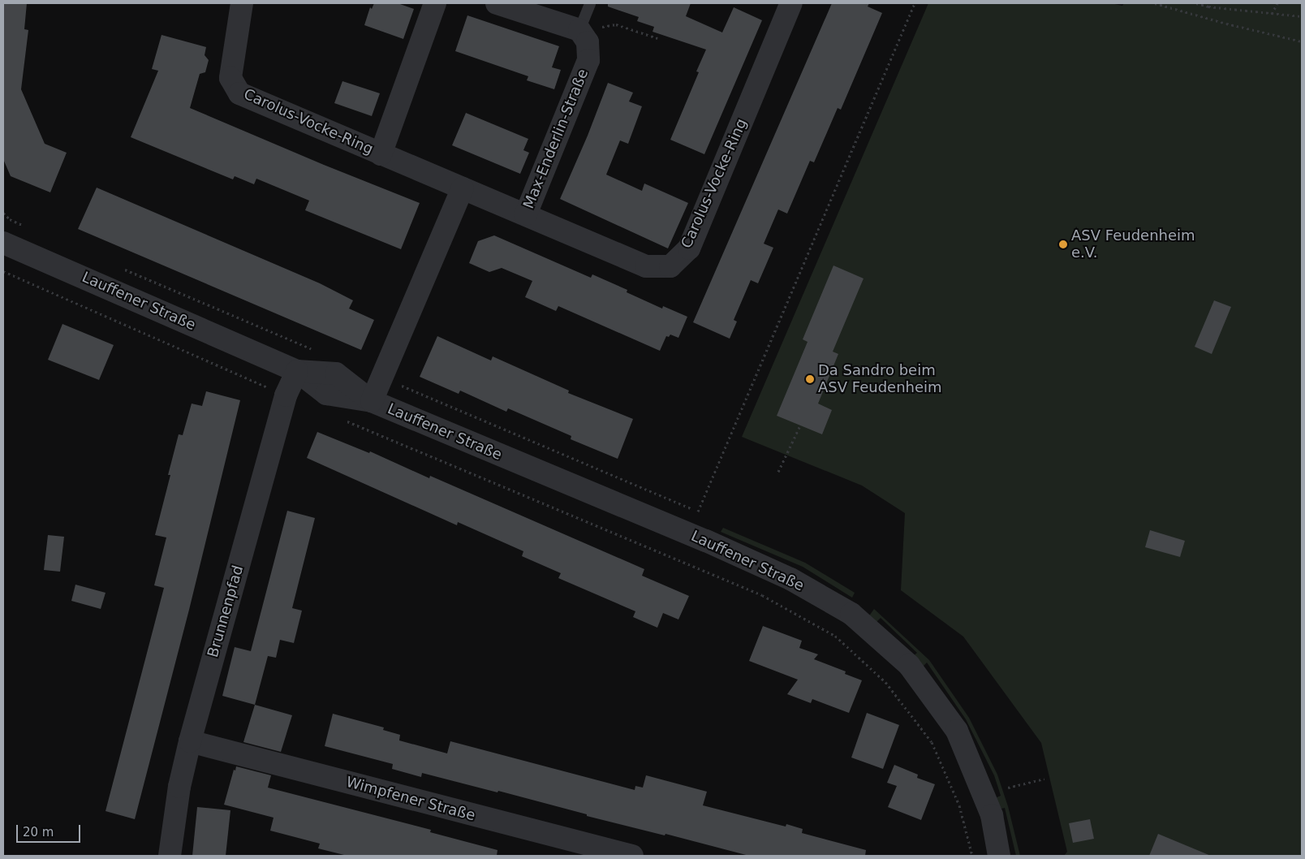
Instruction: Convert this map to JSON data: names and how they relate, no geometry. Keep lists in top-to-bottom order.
{
  "streets": {
    "street": [
      "Carolus-Vocke-Ring",
      "Max-Enderlin-Straße",
      "Lauffener Straße",
      "Brunnenpfad",
      "Wimpfener Straße"
    ]
  },
  "crossings": [
    ["Carolus-Vocke-Ring", "Max-Enderlin-Straße"],
    ["Lauffener Straße", "Brunnenpfad"],
    ["Brunnenpfad", "Wimpfener Straße"]
  ],
  "places": ["ASV Feudenheim e.V.", "Da Sandro beim ASV Feudenheim"],
  "scale_bar": "20 m"
}
